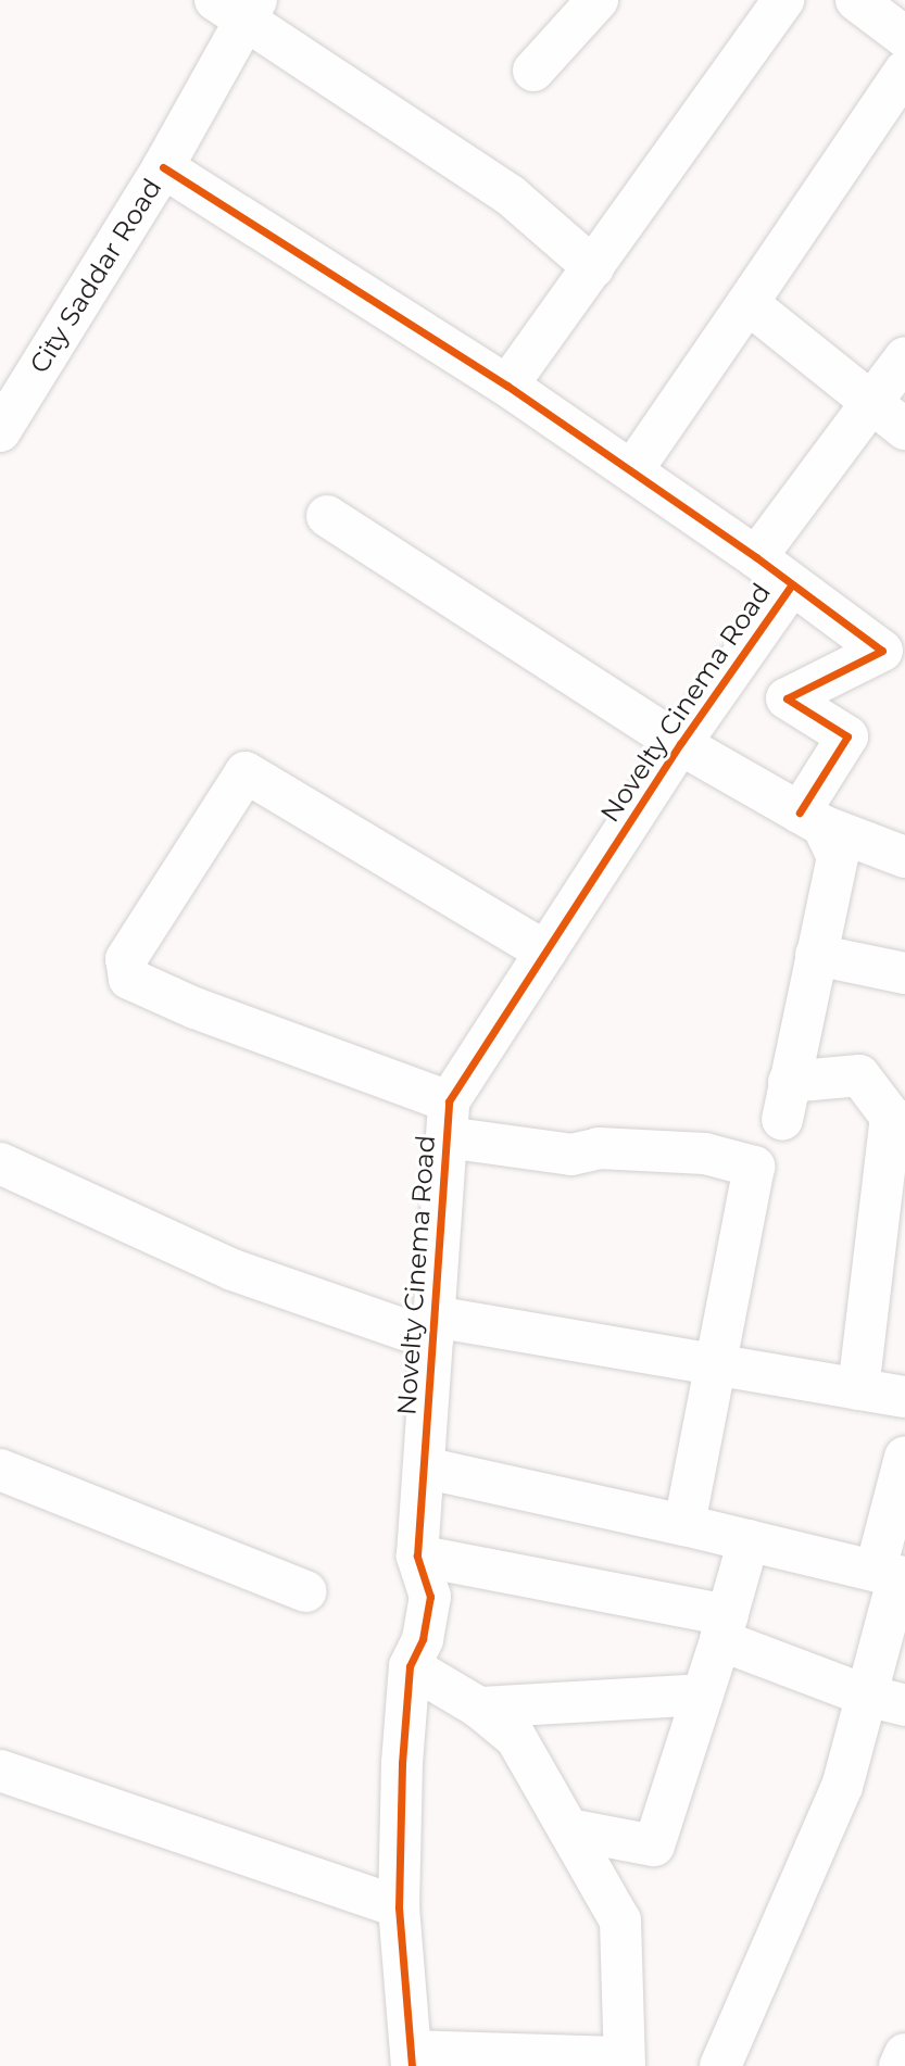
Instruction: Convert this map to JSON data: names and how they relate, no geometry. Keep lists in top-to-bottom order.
{
  "streets": {
    "street": ["City Saddar Road", "Novelty Cinema Road"]
  }
}
